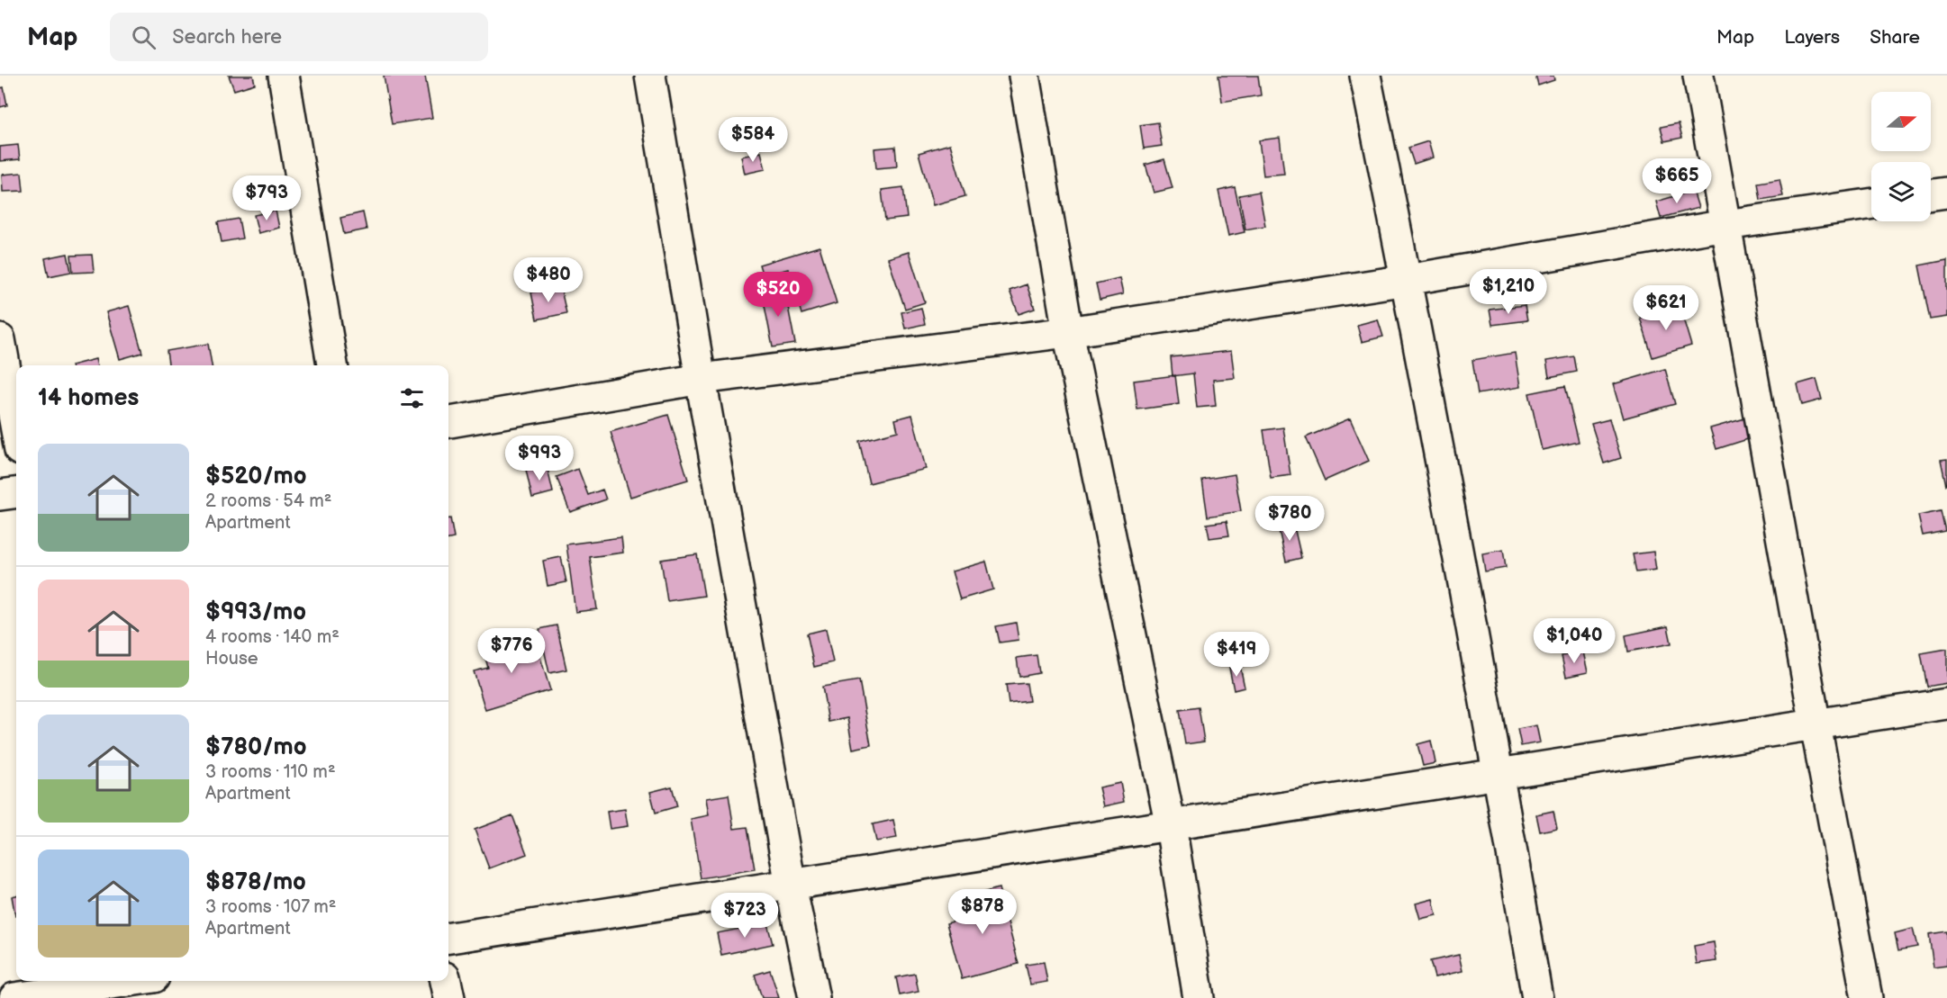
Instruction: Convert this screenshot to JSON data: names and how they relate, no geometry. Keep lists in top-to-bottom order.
{
  "north": "right",
  "page": {
    "header": "Map",
    "search": "Search here",
    "nav": ["Map", "Layers", "Share"],
    "price": [
      "$584",
      "$665",
      "$793",
      "$480",
      "$1,210",
      "$520",
      "$621",
      "$993",
      "$780",
      "$1,040",
      "$776",
      "$419",
      "$878",
      "$723"
    ],
    "heading": "14 homes",
    "list": [
      {
        "name": "$520/mo",
        "note": "2 rooms · 54 m² · Apartment"
      },
      {
        "name": "$993/mo",
        "note": "4 rooms · 140 m² · House"
      },
      {
        "name": "$780/mo",
        "note": "3 rooms · 110 m² · Apartment"
      },
      {
        "name": "$878/mo",
        "note": "3 rooms · 107 m² · Apartment"
      }
    ]
  }
}
